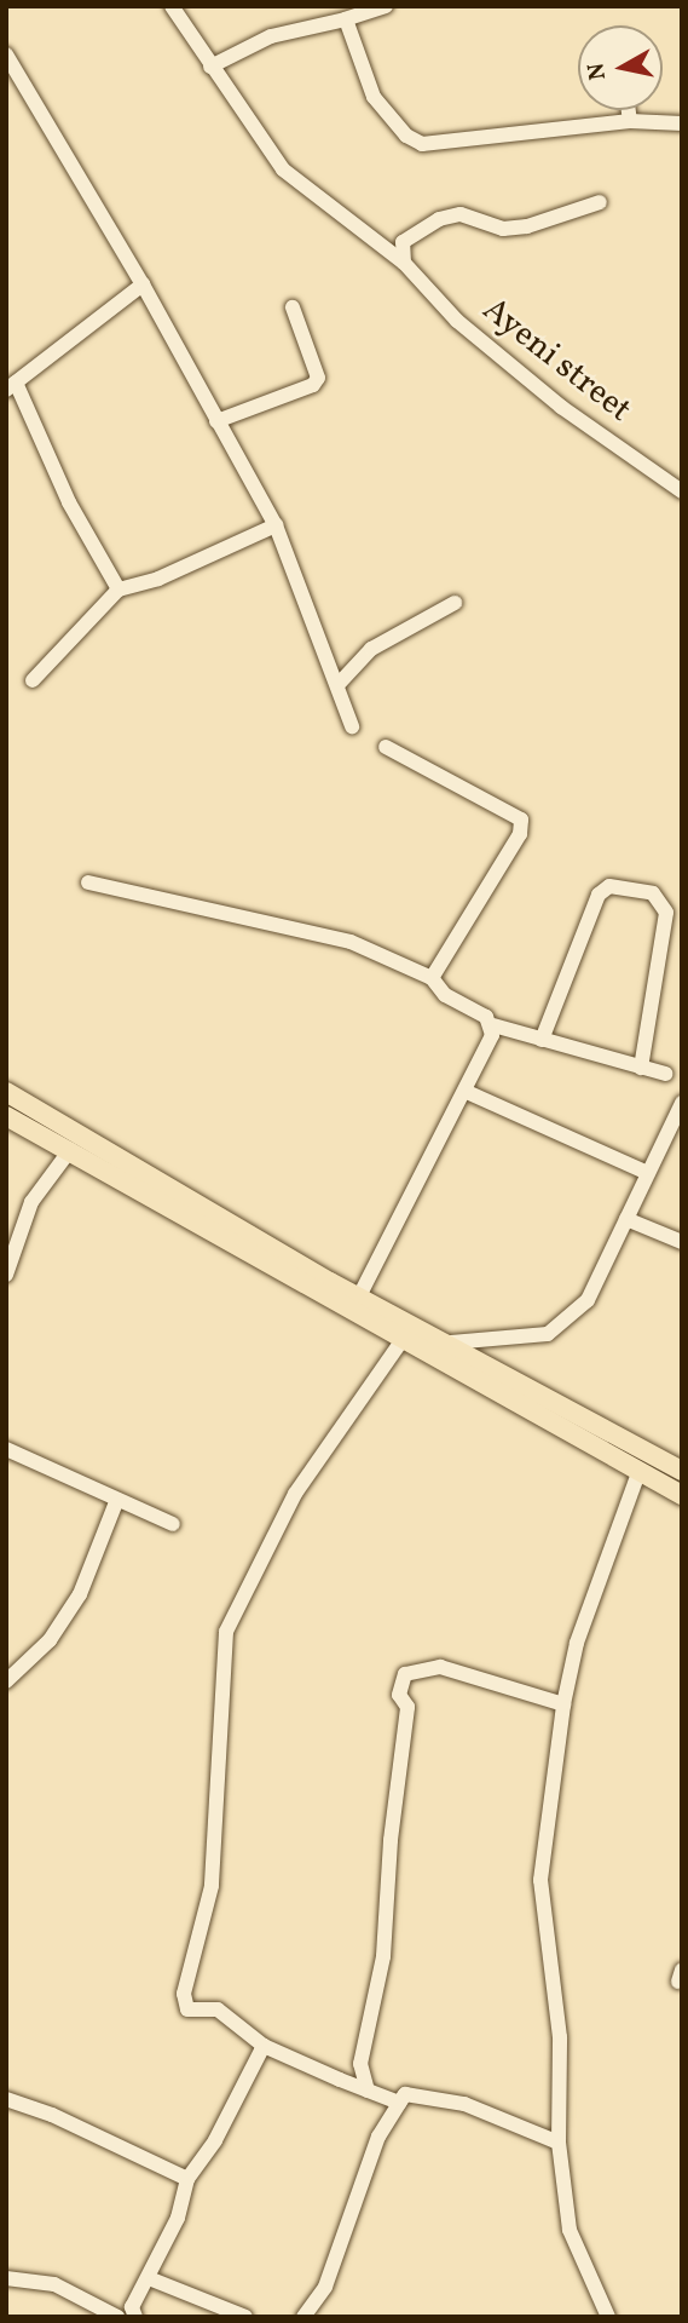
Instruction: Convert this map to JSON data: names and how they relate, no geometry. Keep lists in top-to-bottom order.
{
  "streets": {
    "street": ["Ayeni street"]
  },
  "north": "left"
}
